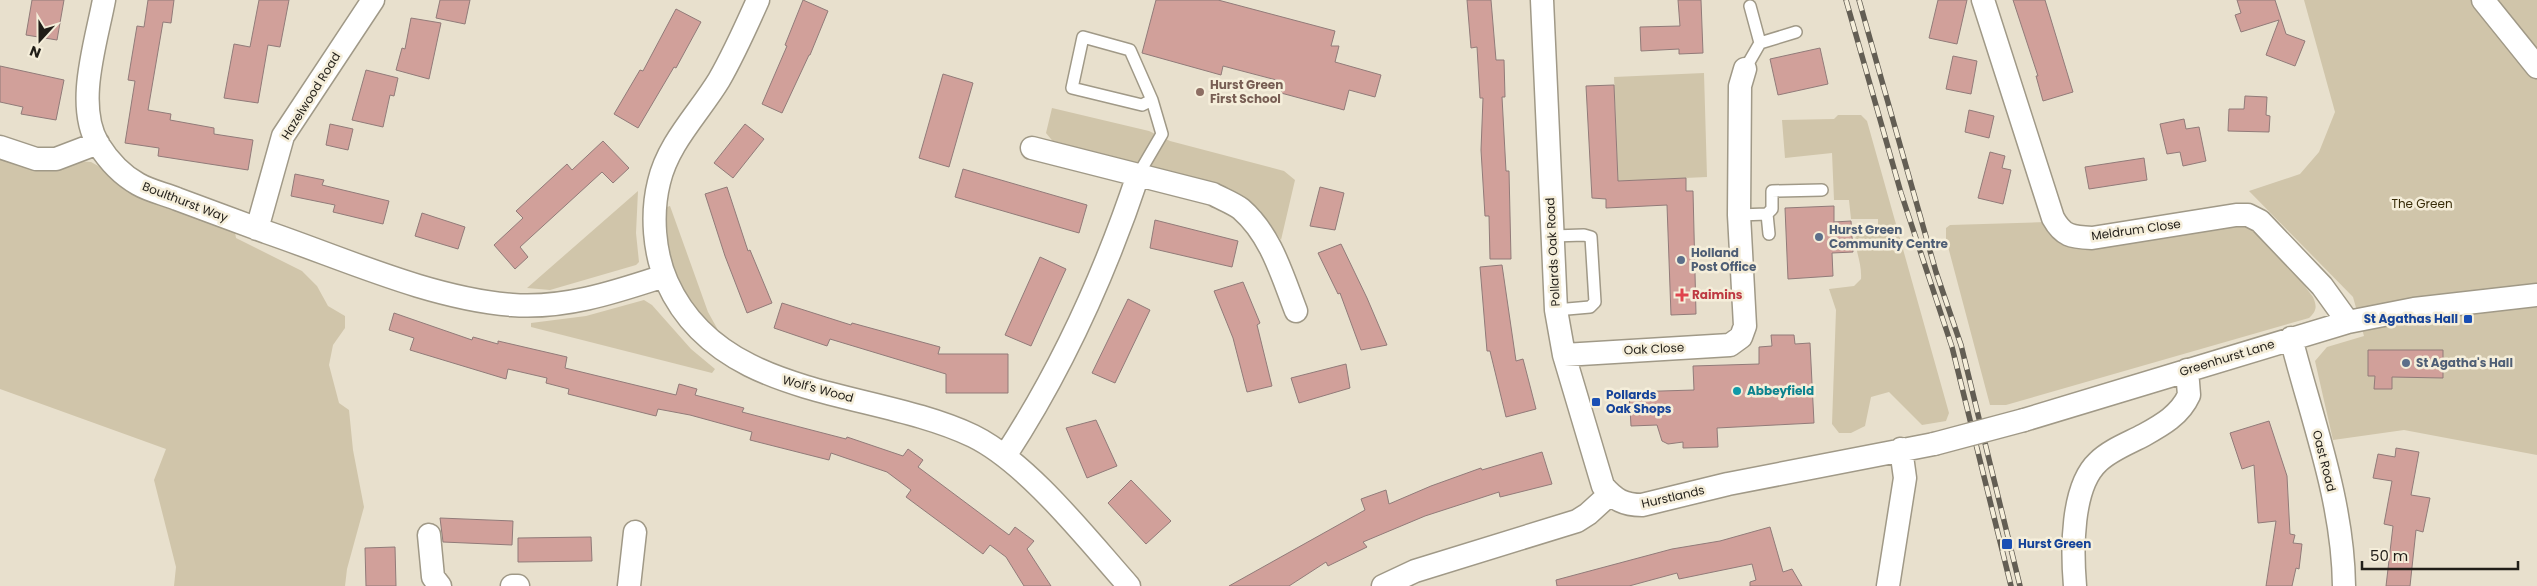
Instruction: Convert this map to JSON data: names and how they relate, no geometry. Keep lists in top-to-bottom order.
{
  "streets": {
    "street": [
      "Hazelwood Road",
      "Boulthurst Way",
      "Meldrum Close",
      "Pollards Oak Road",
      "Oak Close",
      "Greenhurst Lane",
      "Wolf's Wood",
      "Oast Road",
      "Hurstlands"
    ]
  },
  "crossings": [
    ["Hazelwood Road", "Boulthurst Way"],
    ["Boulthurst Way", "Wolf's Wood"],
    ["Meldrum Close", "Greenhurst Lane"],
    ["Pollards Oak Road", "Oak Close"],
    ["Pollards Oak Road", "Hurstlands"],
    ["Greenhurst Lane", "Oast Road"],
    ["Greenhurst Lane", "Hurstlands"]
  ],
  "parks": ["The Green"],
  "places": {
    "other": [
      "Hurst Green First School",
      "Hurst Green Community Centre",
      "Holland Post Office",
      "St Agatha's Hall",
      "Abbeyfield"
    ],
    "health": ["Raimins"],
    "transit": ["St Agathas Hall", "Pollards Oak Shops", "Hurst Green"]
  },
  "scale_bar": "50 m",
  "north": "bottom"
}
